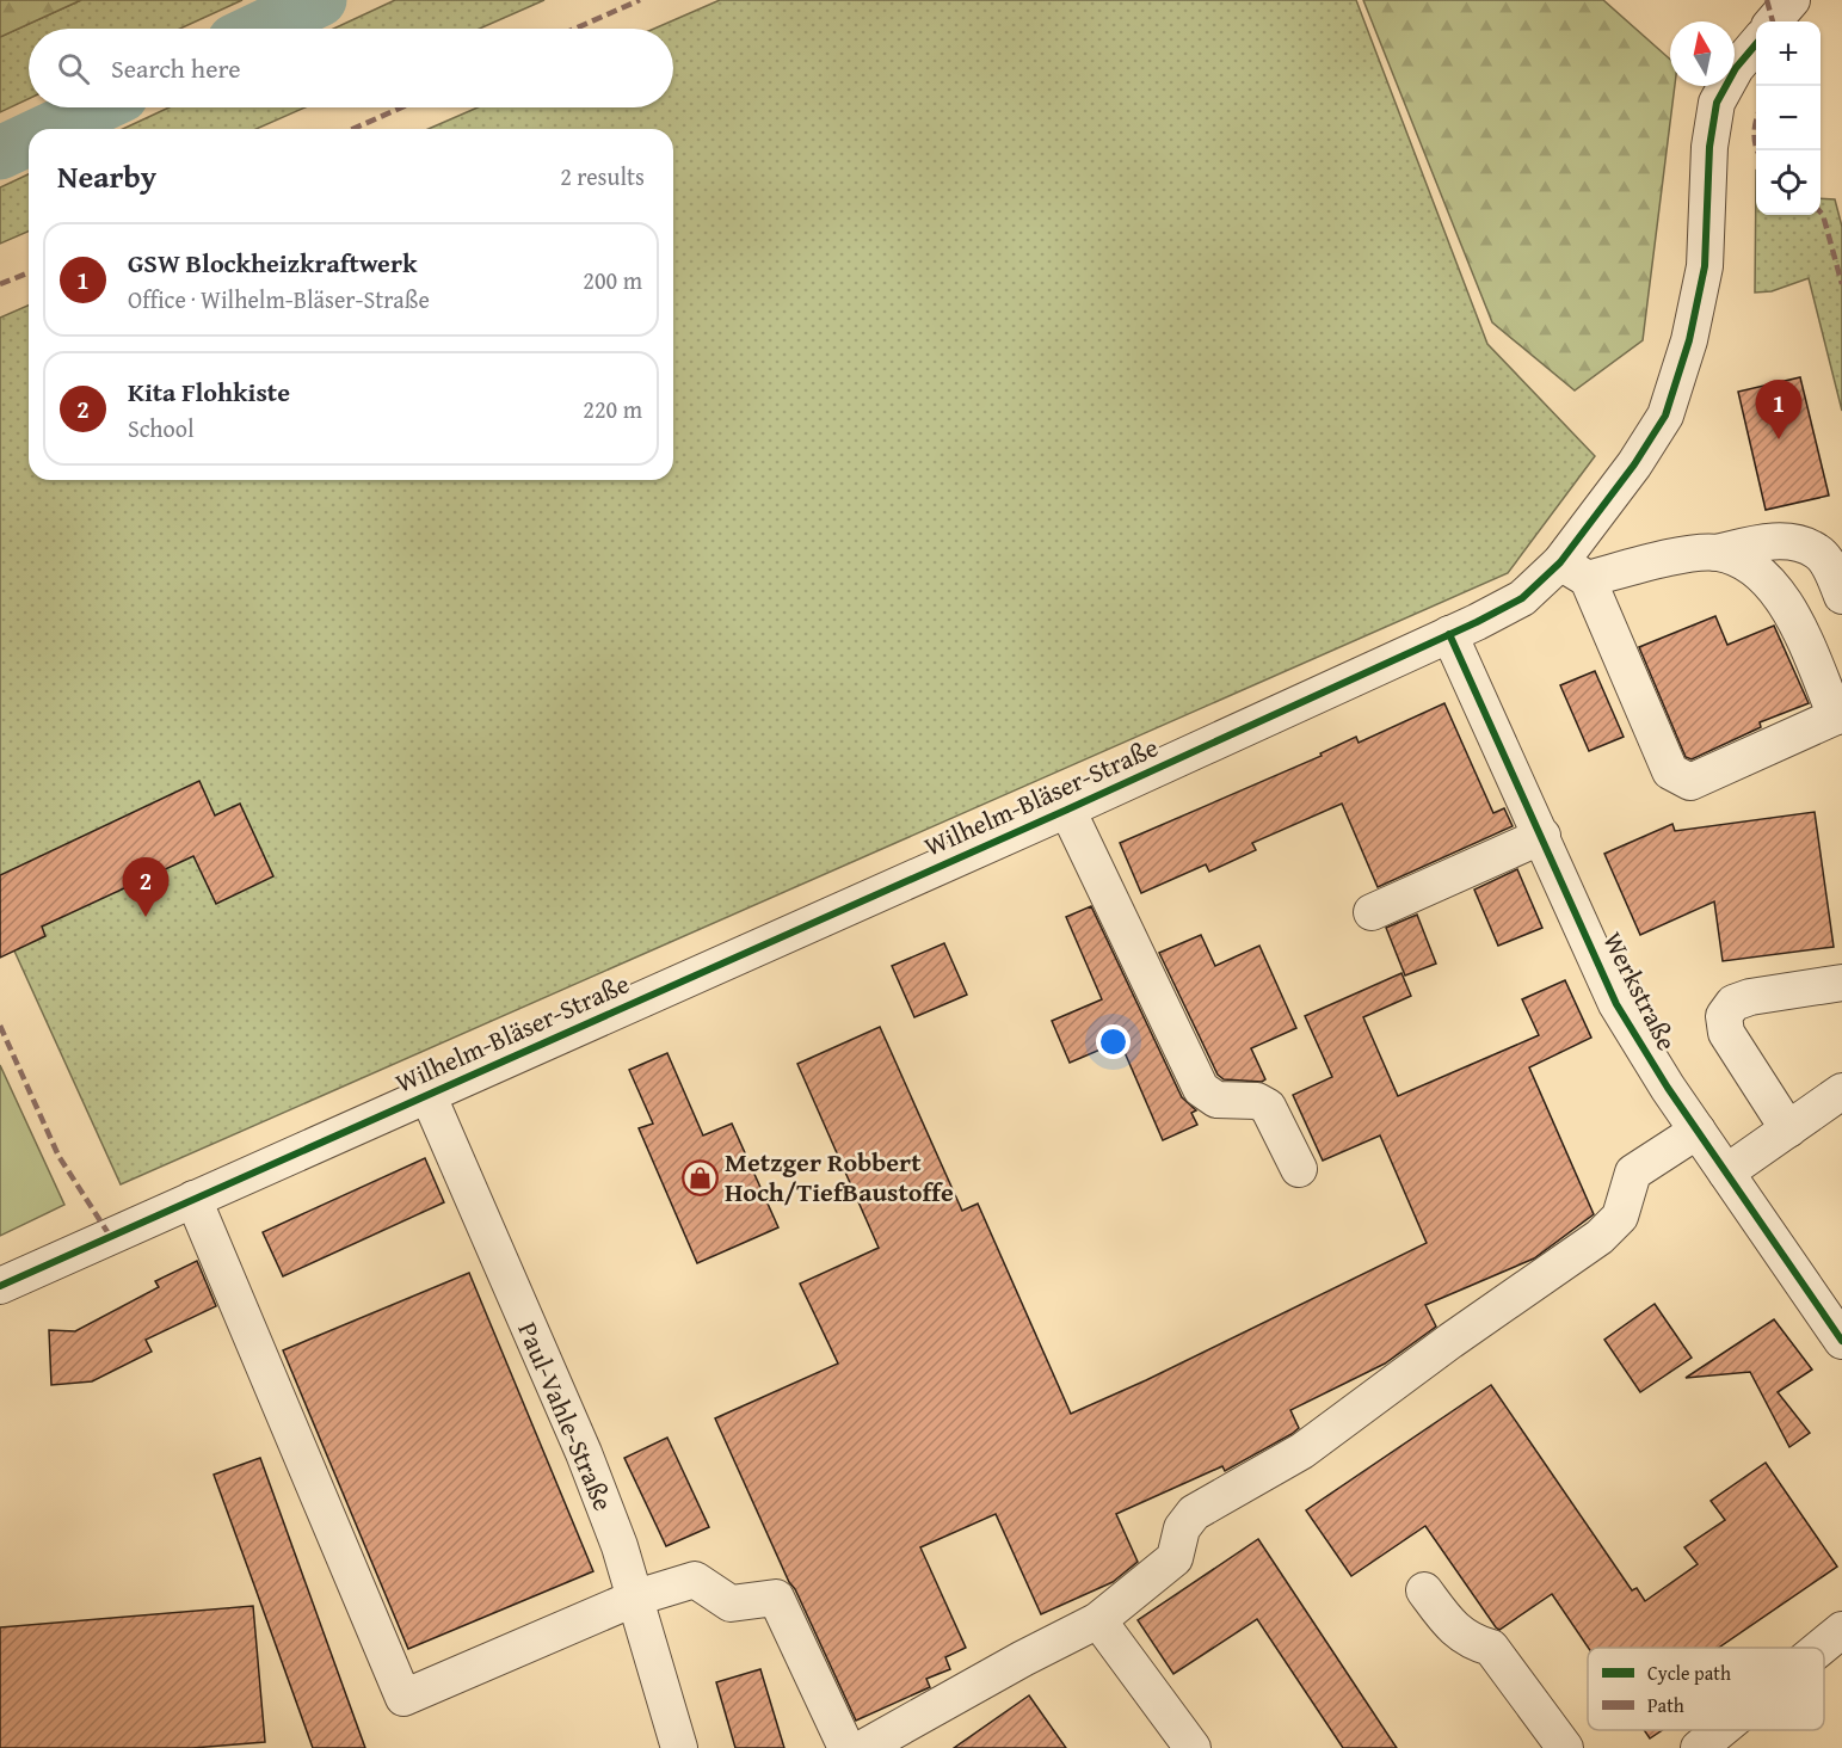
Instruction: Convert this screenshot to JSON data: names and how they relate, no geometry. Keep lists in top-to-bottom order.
{
  "streets": {
    "street": ["Wilhelm-Bläser-Straße", "Werkstraße", "Paul-Vahle-Straße"]
  },
  "crossings": [
    ["Wilhelm-Bläser-Straße", "Werkstraße"],
    ["Wilhelm-Bläser-Straße", "Paul-Vahle-Straße"]
  ],
  "places": {
    "shop": ["Metzger Robbert Hoch/TiefBaustoffe"]
  },
  "legend": ["Cycle path", "Path"],
  "north": "top",
  "page": {
    "map_buttons": ["+", "−"],
    "search": "Search here",
    "heading": ["Nearby", "2 results"],
    "list": [
      {
        "mark": "1",
        "name": "GSW Blockheizkraftwerk",
        "note": "Office · Wilhelm-Bläser-Straße",
        "value": "200 m"
      },
      {
        "mark": "2",
        "name": "Kita Flohkiste",
        "note": "School",
        "value": "220 m"
      }
    ],
    "pins": ["1", "2"]
  }
}
